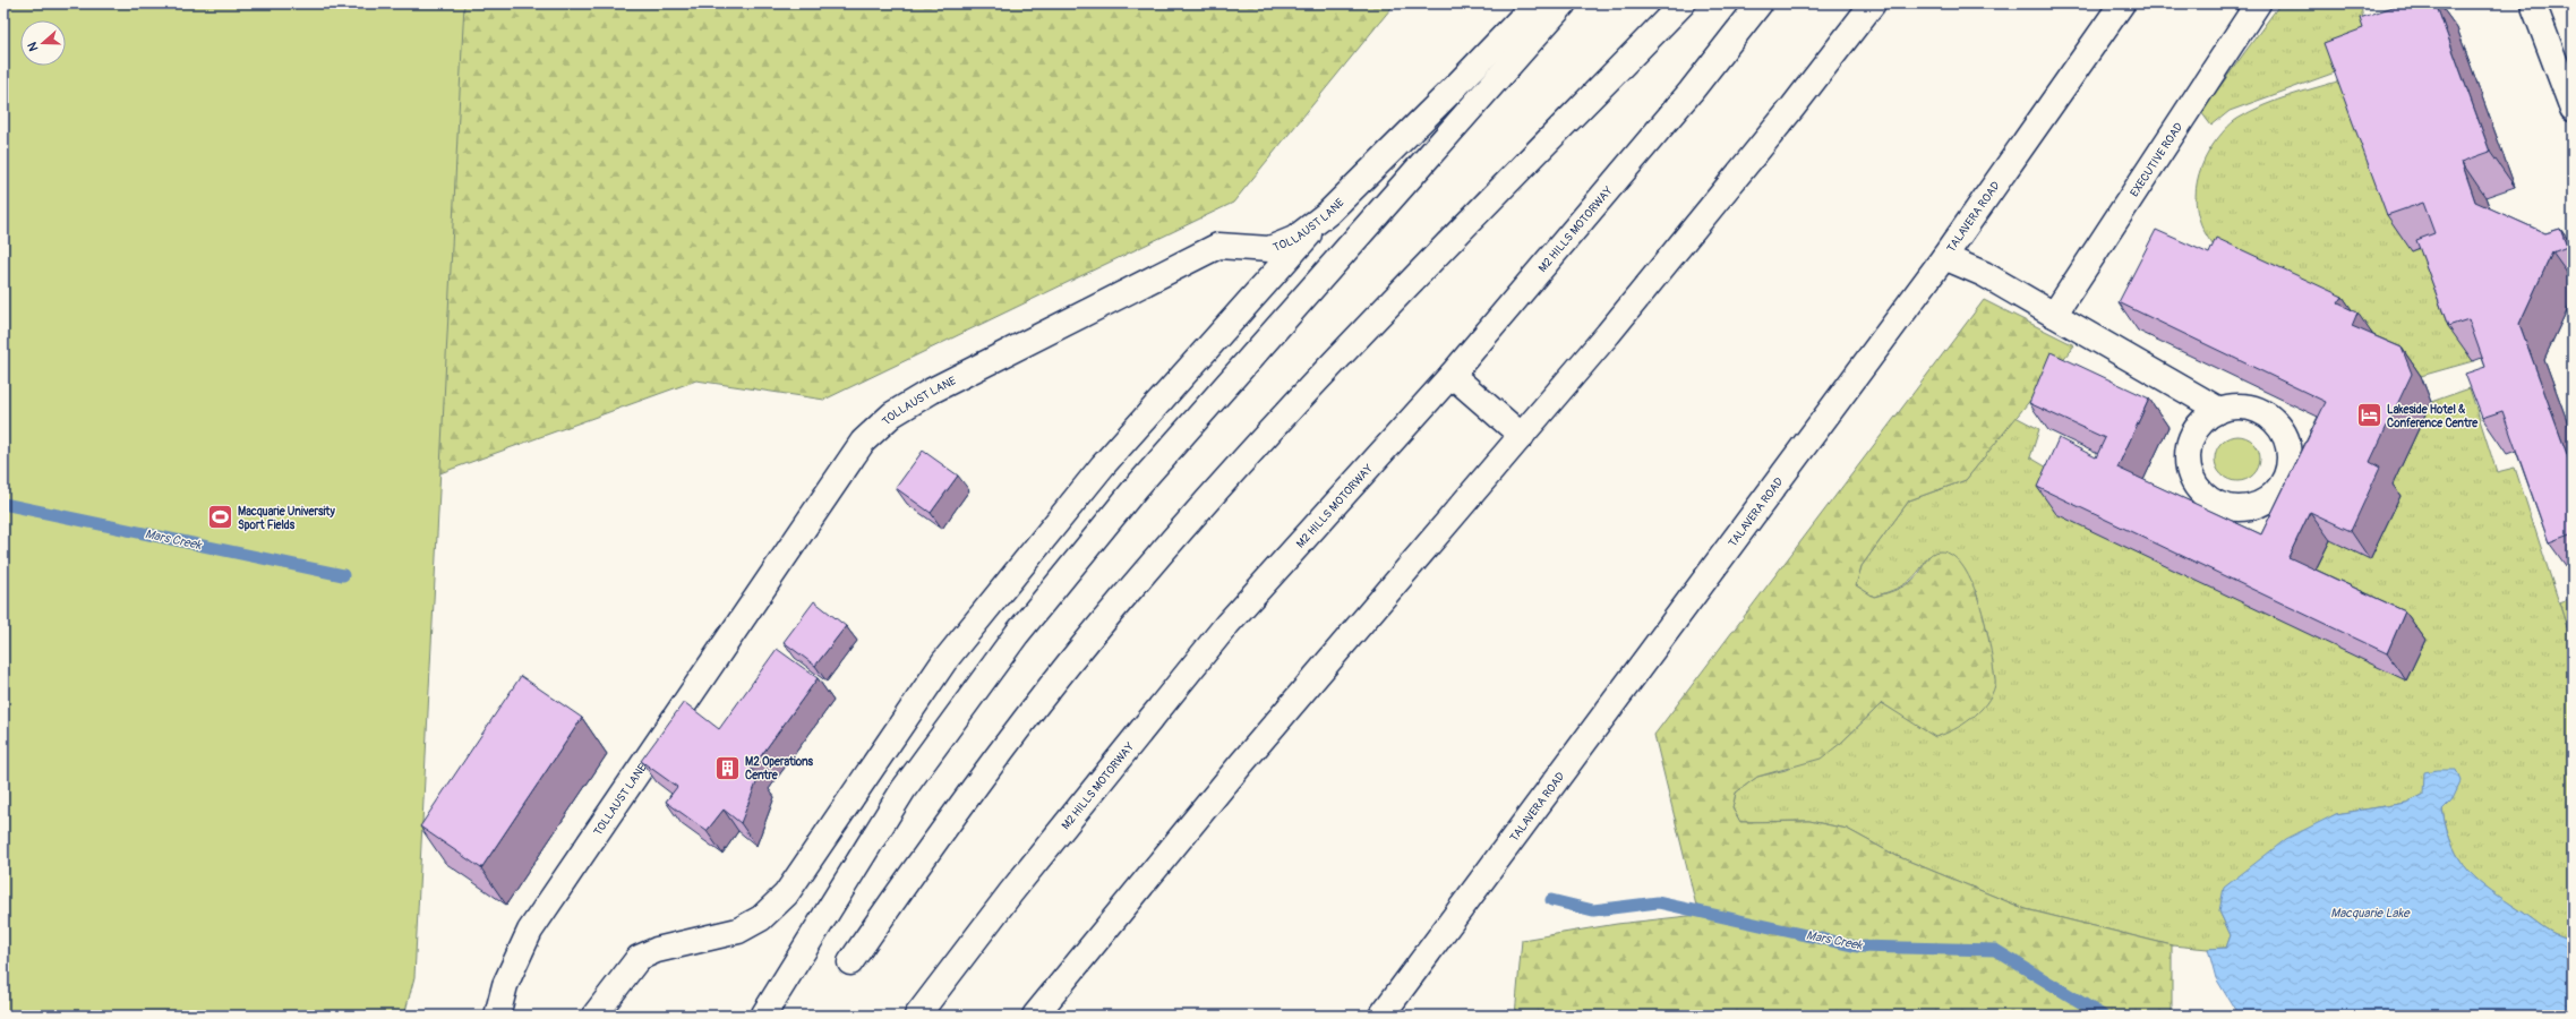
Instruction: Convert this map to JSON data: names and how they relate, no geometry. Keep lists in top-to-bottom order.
{
  "streets": {
    "main road": [
      "EXECUTIVE ROAD",
      "TALAVERA ROAD",
      "TOLLAUST LANE",
      "M2 HILLS MOTORWAY"
    ]
  },
  "water": ["Mars Creek", "Macquarie Lake"],
  "places": {
    "hotel": ["Lakeside Hotel & Conference Centre"],
    "sports": ["Macquarie University Sport Fields"],
    "building": ["M2 Operations Centre"]
  },
  "north": "left"
}
